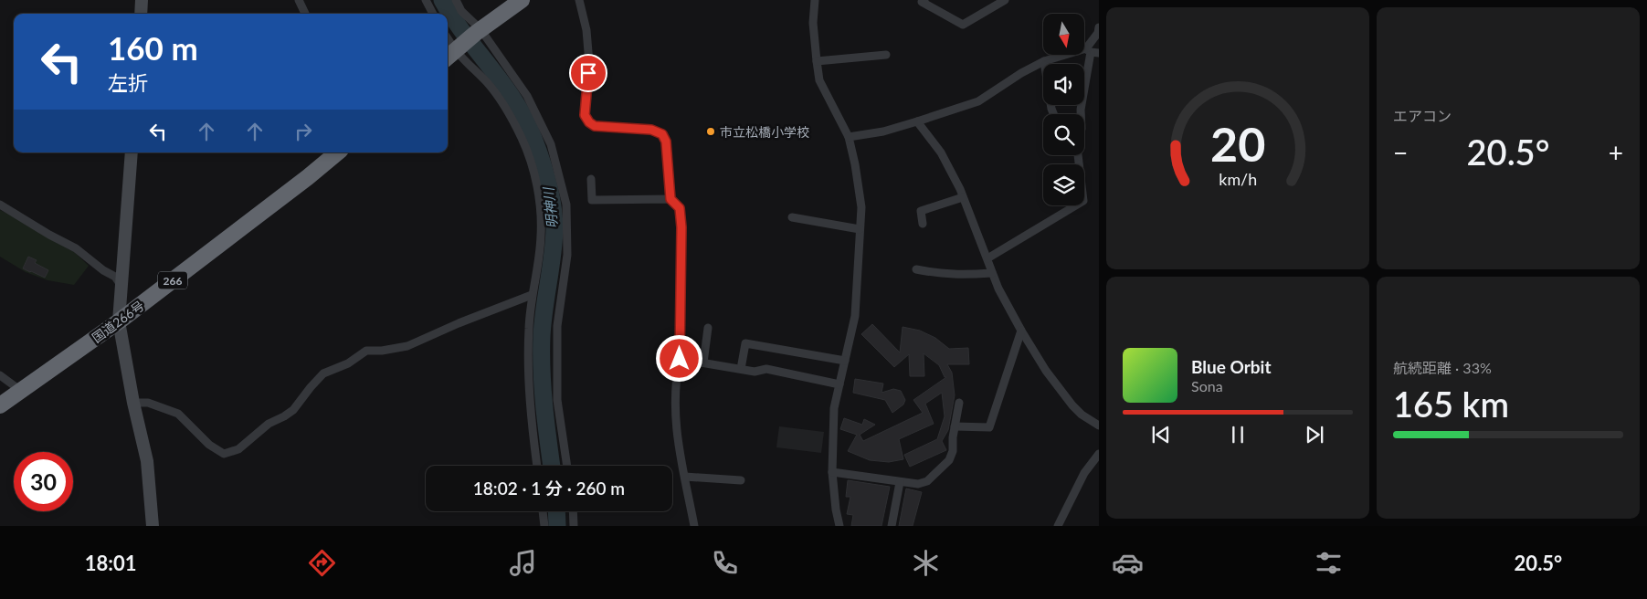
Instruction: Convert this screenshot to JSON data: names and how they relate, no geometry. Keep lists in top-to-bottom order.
{
  "streets": {
    "highway": ["266", "国道266号"]
  },
  "water": ["明神川"],
  "places": ["市立松橋小学校"],
  "north": "bottom",
  "page": {
    "tile": [
      "エアコン",
      ["航続距離 · 33%", "165 km"]
    ],
    "turn": ["160 m", "左折"],
    "heat": ["−", "20.5°", "+"],
    "song": ["Blue Orbit", "Sona"],
    "limit": "30",
    "trip": "18:02 · 1 分 · 260 m",
    "tabs": ["18:01", "20.5°"],
    "gauge": ["20", "km/h"]
  }
}
